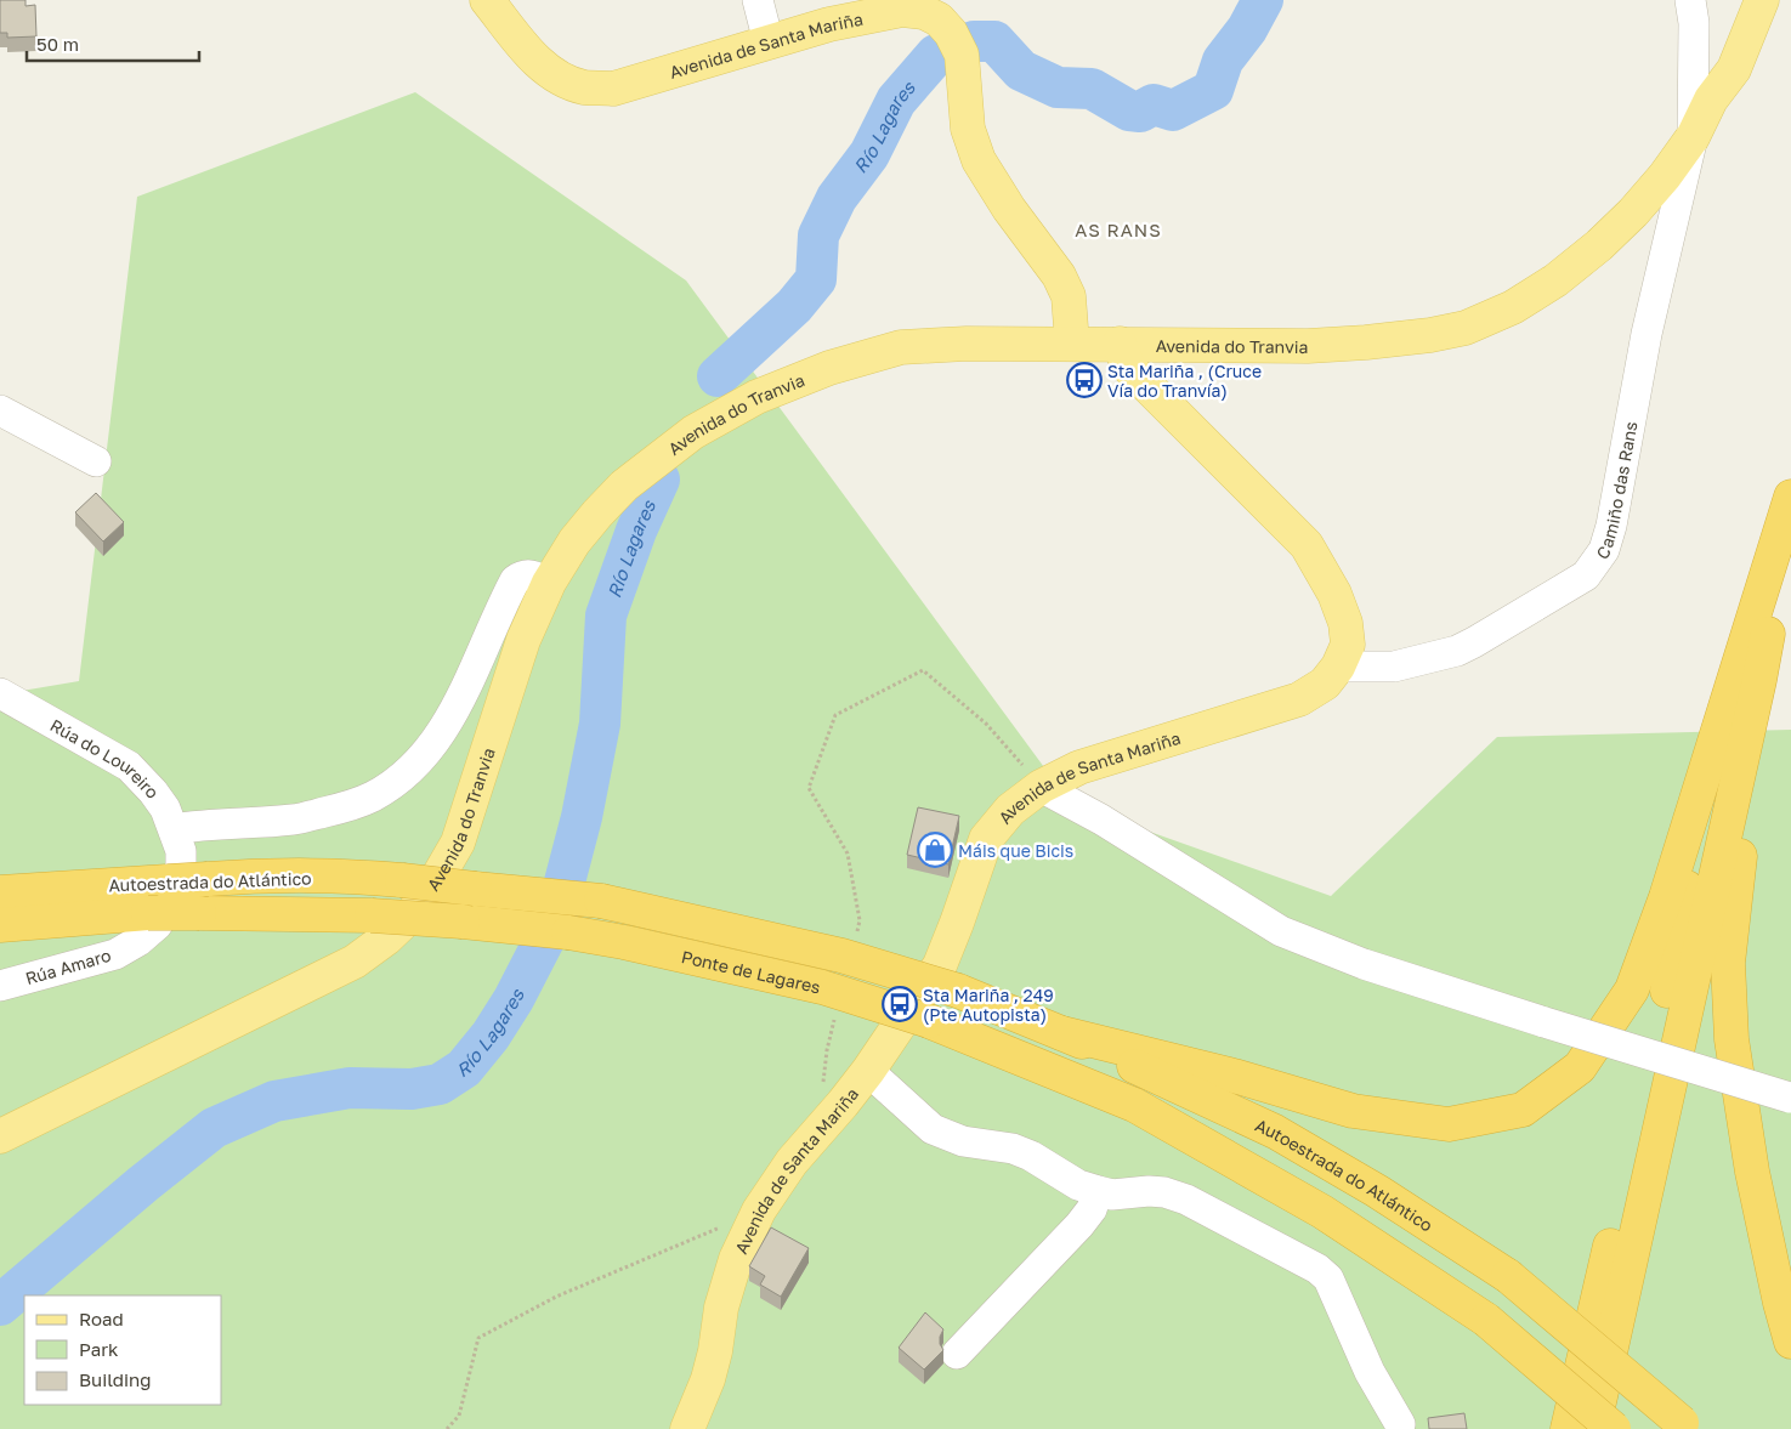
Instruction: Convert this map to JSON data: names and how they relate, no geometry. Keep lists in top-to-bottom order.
{
  "streets": {
    "highway": ["Autoestrada do Atlántico", "Ponte de Lagares"],
    "main road": ["Avenida de Santa Mariña", "Avenida do Tranvia"],
    "street": ["Camiño das Rans", "Rúa do Loureiro", "Rúa Amaro"]
  },
  "crossings": [
    ["Avenida de Santa Mariña", "Avenida do Tranvia"],
    ["Avenida de Santa Mariña", "Camiño das Rans"],
    ["Avenida do Tranvia", "Camiño das Rans"],
    ["Rúa do Loureiro", "Autoestrada do Atlántico"],
    ["Rúa do Loureiro", "Rúa Amaro"],
    ["Autoestrada do Atlántico", "Rúa Amaro"],
    ["Autoestrada do Atlántico", "Ponte de Lagares"]
  ],
  "districts": ["AS RANS"],
  "water": ["Río Lagares"],
  "places": {
    "bus stop": ["Sta Mariña , (Cruce Vía do Tranvía)", "Sta Mariña , 249 (Pte Autopista)"],
    "shop": ["Máis que Bicis"]
  },
  "legend": ["Road", "Park", "Building"],
  "scale_bar": "50 m"
}
